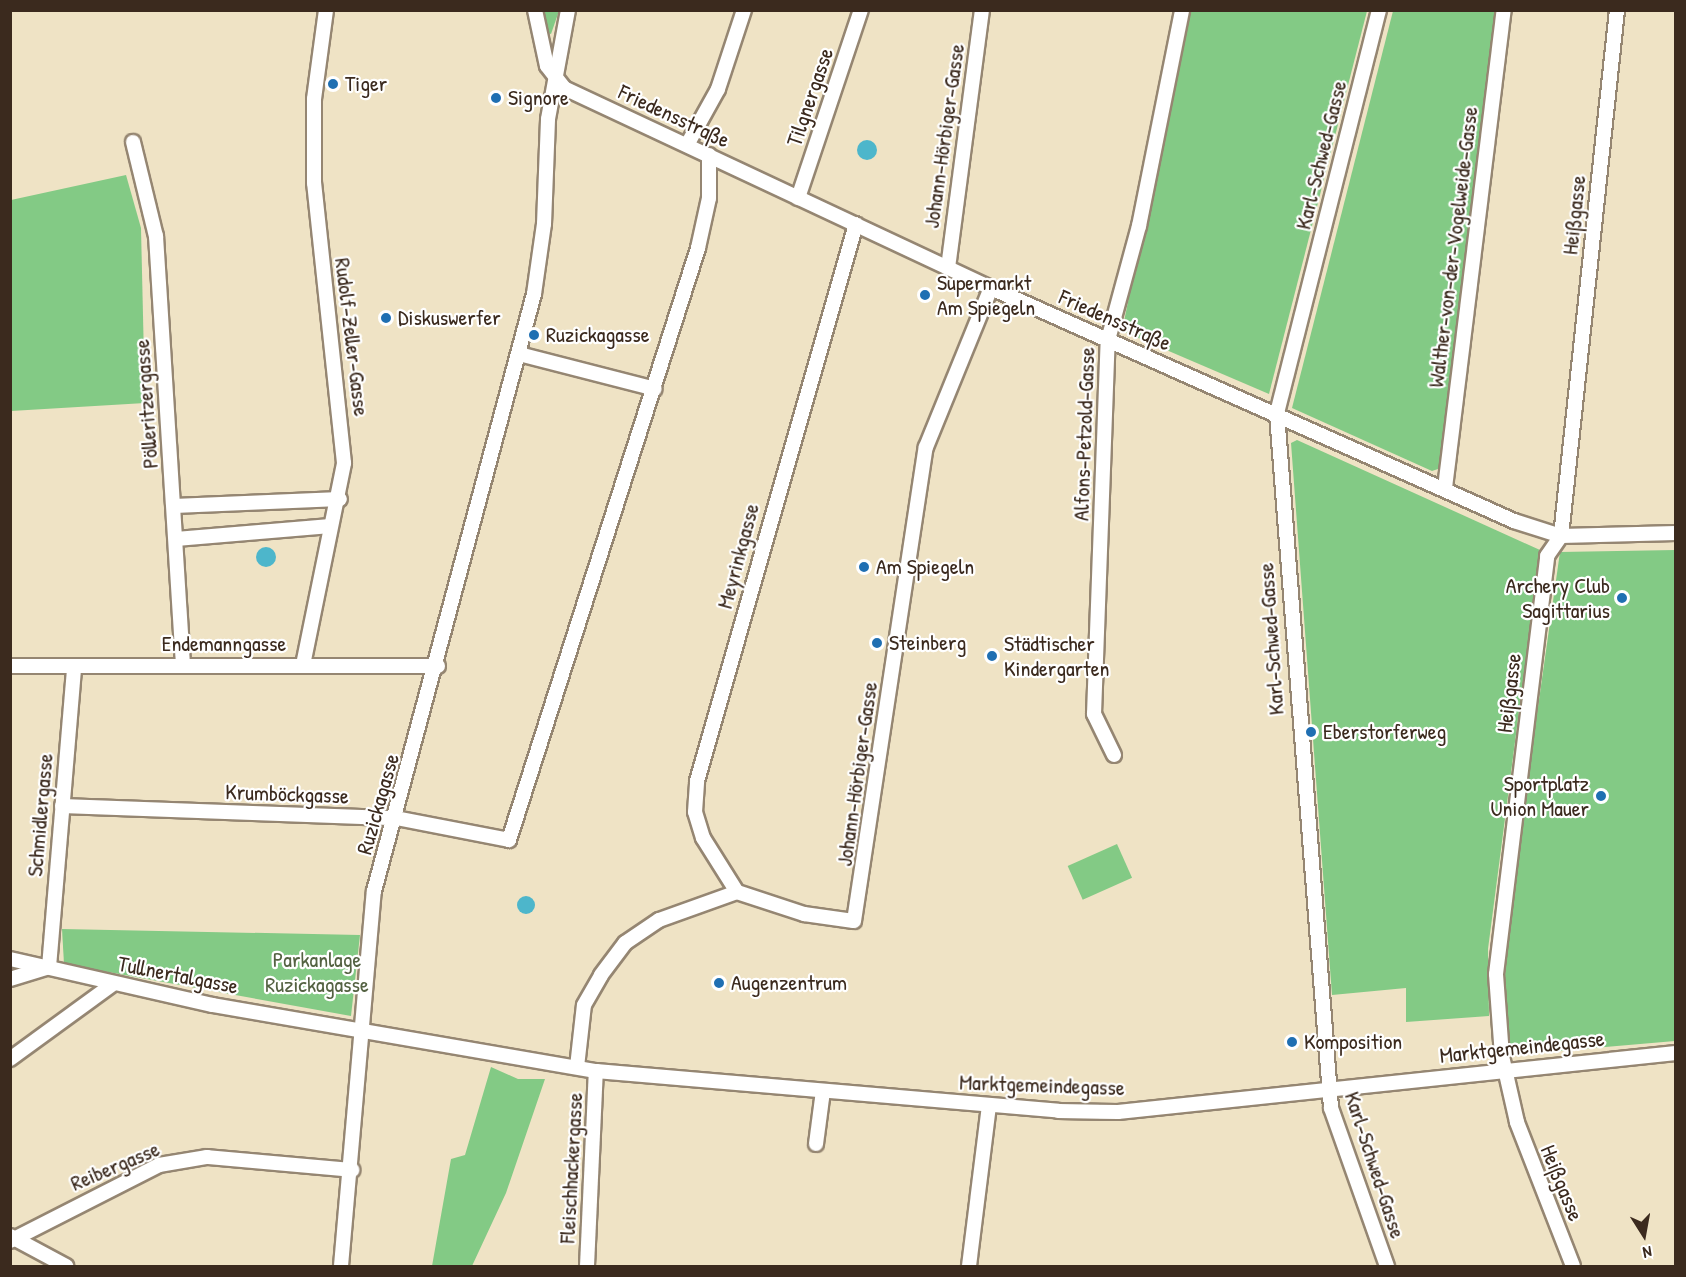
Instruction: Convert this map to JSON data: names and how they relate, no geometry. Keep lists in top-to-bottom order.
{
  "streets": {
    "street": [
      "Tilgnergasse",
      "Friedensstraße",
      "Johann-Hörbiger-Gasse",
      "Karl-Schwed-Gasse",
      "Heißgasse",
      "Walther-von-der-Vogelweide-Gasse",
      "Rudolf-Zeller-Gasse",
      "Pölleritzergasse",
      "Alfons-Petzold-Gasse",
      "Meyrinkgasse",
      "Endemanngasse",
      "Krumböckgasse",
      "Ruzickagasse",
      "Schmidlergasse",
      "Tullnertalgasse",
      "Marktgemeindegasse",
      "Reibergasse",
      "Fleischhackergasse"
    ]
  },
  "crossings": [
    ["Tilgnergasse", "Friedensstraße"],
    ["Friedensstraße", "Johann-Hörbiger-Gasse"],
    ["Friedensstraße", "Karl-Schwed-Gasse"],
    ["Friedensstraße", "Heißgasse"],
    ["Friedensstraße", "Walther-von-der-Vogelweide-Gasse"],
    ["Friedensstraße", "Alfons-Petzold-Gasse"],
    ["Friedensstraße", "Meyrinkgasse"],
    ["Friedensstraße", "Ruzickagasse"],
    ["Johann-Hörbiger-Gasse", "Meyrinkgasse"],
    ["Karl-Schwed-Gasse", "Marktgemeindegasse"],
    ["Heißgasse", "Marktgemeindegasse"],
    ["Rudolf-Zeller-Gasse", "Endemanngasse"],
    ["Pölleritzergasse", "Endemanngasse"],
    ["Endemanngasse", "Ruzickagasse"],
    ["Endemanngasse", "Schmidlergasse"],
    ["Krumböckgasse", "Ruzickagasse"],
    ["Krumböckgasse", "Schmidlergasse"],
    ["Ruzickagasse", "Tullnertalgasse"],
    ["Ruzickagasse", "Reibergasse"],
    ["Schmidlergasse", "Tullnertalgasse"],
    ["Tullnertalgasse", "Marktgemeindegasse"],
    ["Marktgemeindegasse", "Fleischhackergasse"]
  ],
  "parks": ["Parkanlage Ruzickagasse"],
  "places": [
    "Tiger",
    "Signore",
    "Supermarkt Am Spiegeln",
    "Diskuswerfer",
    "Ruzickagasse",
    "Am Spiegeln",
    "Archery Club Sagittarius",
    "Steinberg",
    "Städtischer Kindergarten",
    "Eberstorferweg",
    "Sportplatz Union Mauer",
    "Augenzentrum",
    "Komposition"
  ],
  "north": "bottom"
}
